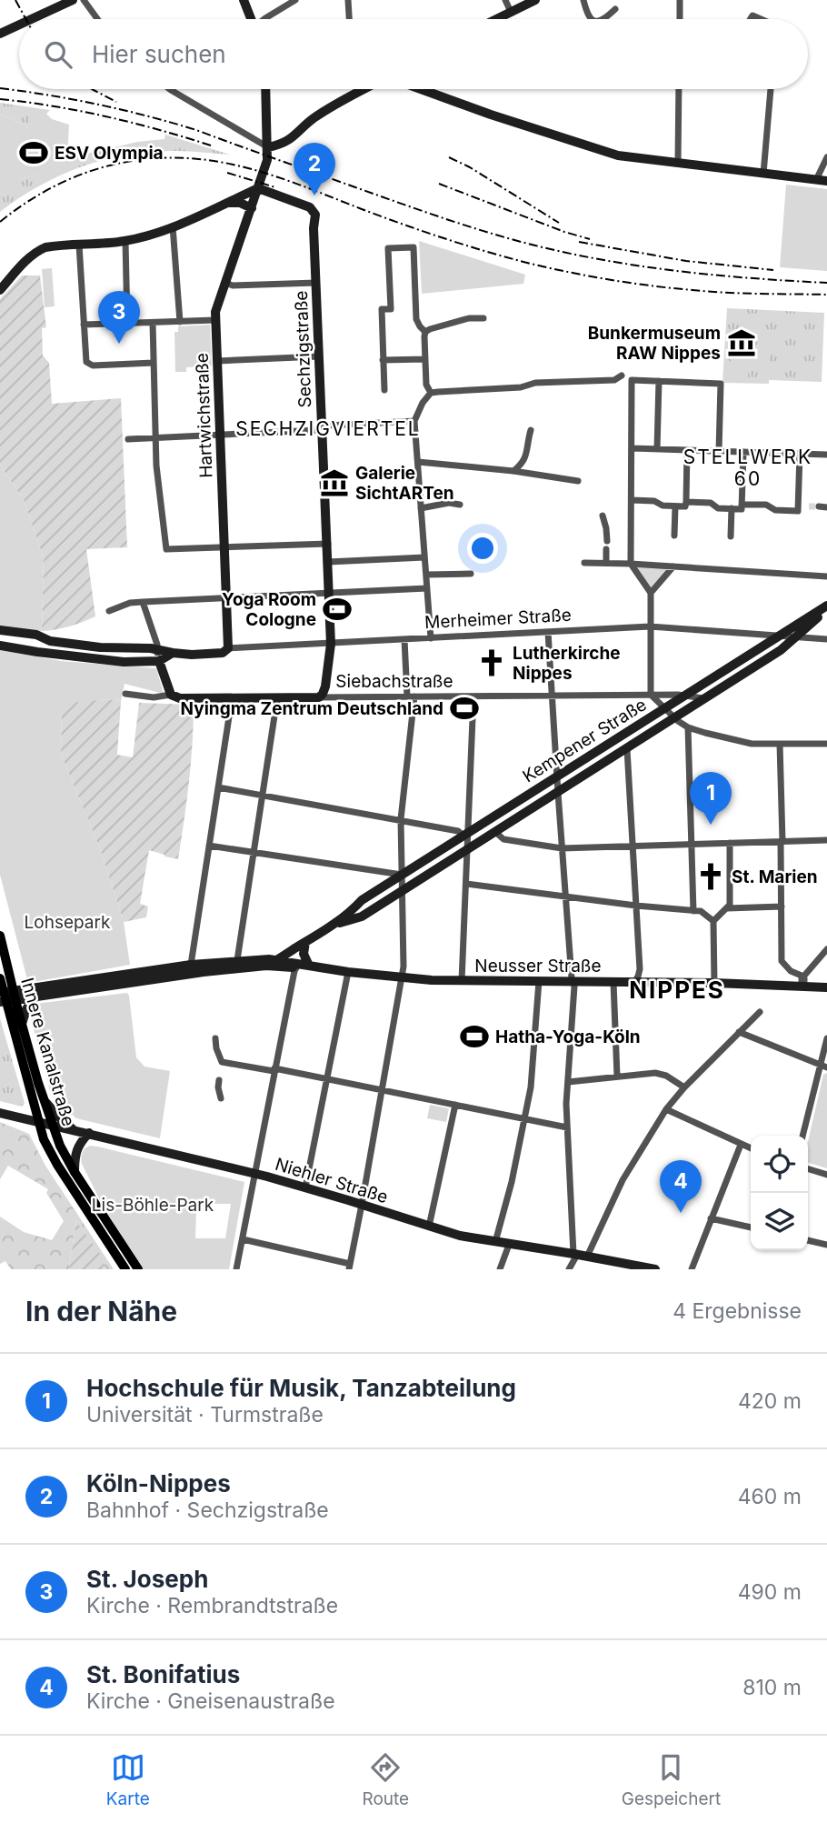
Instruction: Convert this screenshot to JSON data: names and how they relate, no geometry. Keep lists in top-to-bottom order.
{
  "streets": {
    "main road": ["Innere Kanalstraße"],
    "street": [
      "Sechzigstraße",
      "Hartwichstraße",
      "Merheimer Straße",
      "Siebachstraße",
      "Kempener Straße",
      "Neusser Straße",
      "Niehler Straße"
    ]
  },
  "crossings": [
    ["Sechzigstraße", "Hartwichstraße"],
    ["Sechzigstraße", "Merheimer Straße"],
    ["Sechzigstraße", "Siebachstraße"],
    ["Hartwichstraße", "Merheimer Straße"],
    ["Merheimer Straße", "Kempener Straße"],
    ["Siebachstraße", "Kempener Straße"],
    ["Kempener Straße", "Neusser Straße"],
    ["Neusser Straße", "Innere Kanalstraße"],
    ["Innere Kanalstraße", "Niehler Straße"]
  ],
  "districts": ["SECHZIGVIERTEL", "STELLWERK 60", "NIPPES"],
  "parks": ["Lohsepark", "Lis-Böhle-Park"],
  "places": {
    "sports": [
      "ESV Olympia",
      "Yoga Room Cologne",
      "Nyingma Zentrum Deutschland",
      "Hatha-Yoga-Köln"
    ],
    "museum": ["Bunkermuseum RAW Nippes", "Galerie SichtARTen"],
    "church": ["Lutherkirche Nippes", "St. Marien"]
  },
  "page": {
    "search": "Hier suchen",
    "pins": [
      "2",
      "3",
      "1",
      "4"
    ],
    "heading": ["In der Nähe", "4 Ergebnisse"],
    "list": [
      {
        "mark": "1",
        "name": "Hochschule für Musik, Tanzabteilung",
        "note": "Universität · Turmstraße",
        "value": "420 m"
      },
      {
        "mark": "2",
        "name": "Köln-Nippes",
        "note": "Bahnhof · Sechzigstraße",
        "value": "460 m"
      },
      {
        "mark": "3",
        "name": "St. Joseph",
        "note": "Kirche · Rembrandtstraße",
        "value": "490 m"
      },
      {
        "mark": "4",
        "name": "St. Bonifatius",
        "note": "Kirche · Gneisenaustraße",
        "value": "810 m"
      }
    ],
    "nav": ["Karte", "Route", "Gespeichert"]
  }
}
